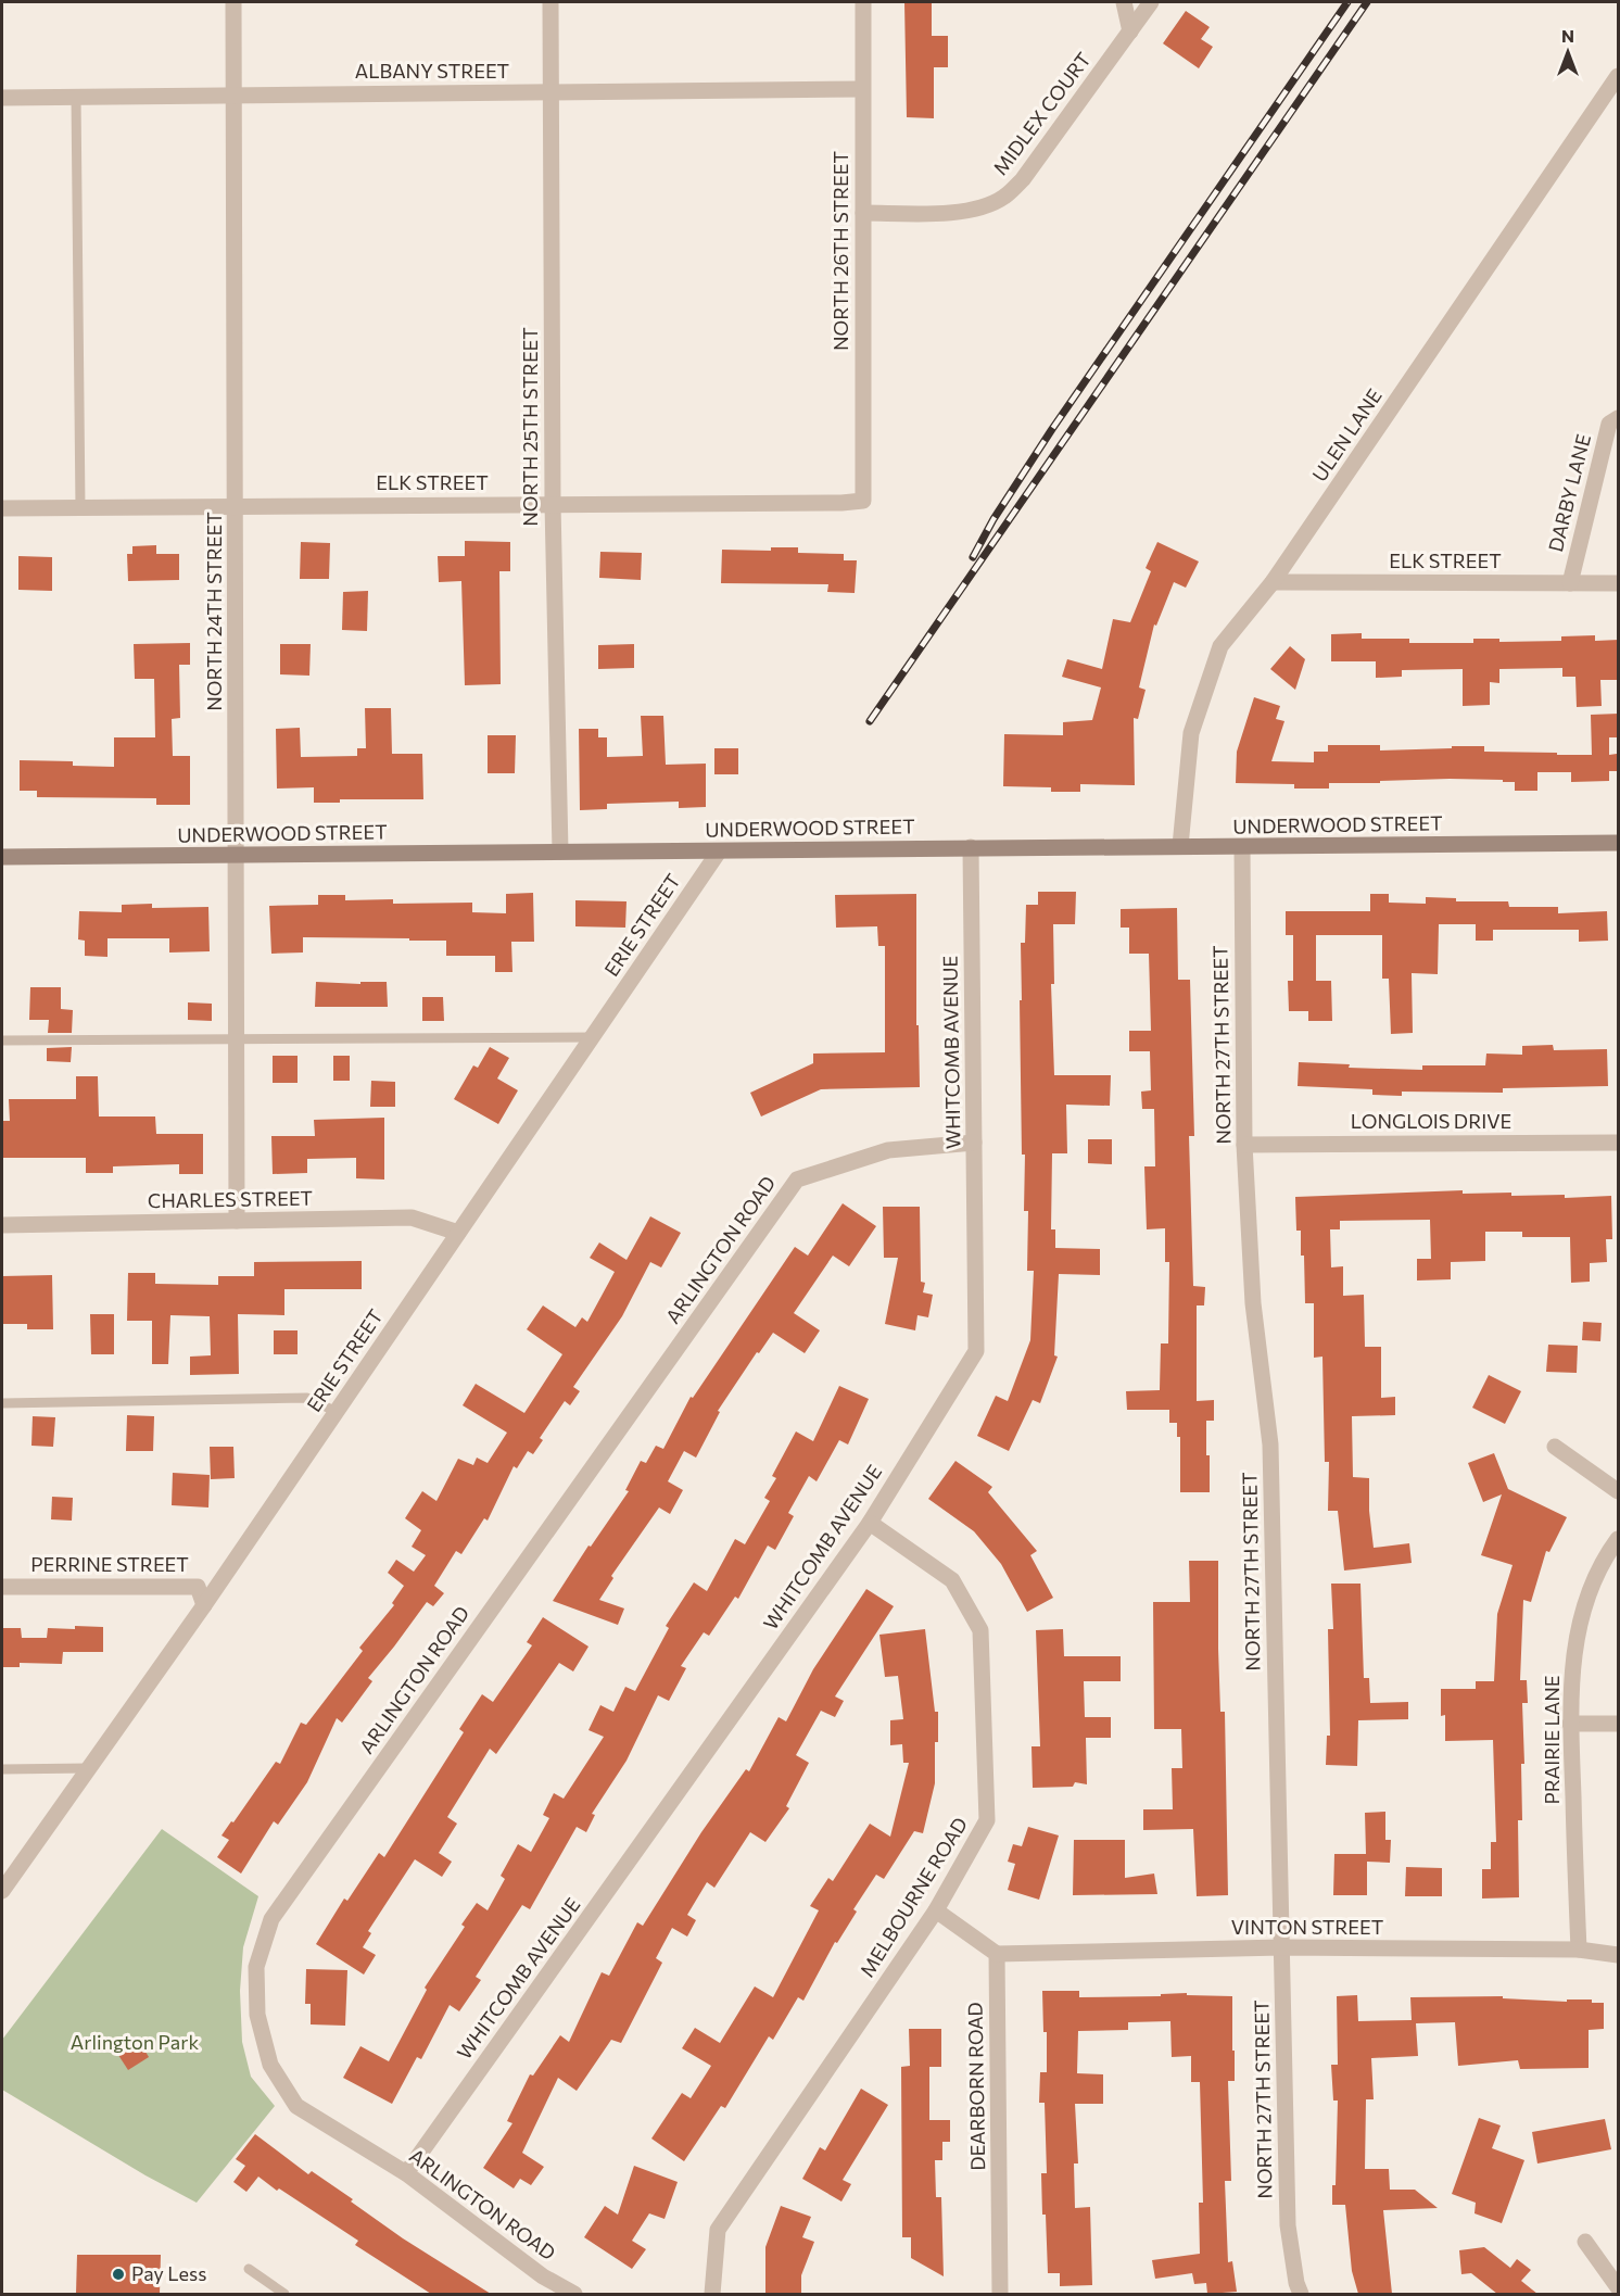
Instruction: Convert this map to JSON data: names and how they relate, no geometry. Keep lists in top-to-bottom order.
{
  "streets": {
    "street": [
      "ALBANY STREET",
      "MIDLEX COURT",
      "NORTH 26TH STREET",
      "NORTH 25TH STREET",
      "ULEN LANE",
      "ELK STREET",
      "DARBY LANE",
      "NORTH 24TH STREET",
      "UNDERWOOD STREET",
      "ERIE STREET",
      "NORTH 27TH STREET",
      "WHITCOMB AVENUE",
      "LONGLOIS DRIVE",
      "CHARLES STREET",
      "ARLINGTON ROAD",
      "PERRINE STREET",
      "PRAIRIE LANE",
      "MELBOURNE ROAD",
      "VINTON STREET",
      "DEARBORN ROAD"
    ]
  },
  "crossings": [
    ["ALBANY STREET", "NORTH 26TH STREET"],
    ["ALBANY STREET", "NORTH 25TH STREET"],
    ["ALBANY STREET", "NORTH 24TH STREET"],
    ["MIDLEX COURT", "NORTH 26TH STREET"],
    ["NORTH 26TH STREET", "ELK STREET"],
    ["NORTH 25TH STREET", "ELK STREET"],
    ["NORTH 25TH STREET", "UNDERWOOD STREET"],
    ["ULEN LANE", "ELK STREET"],
    ["ULEN LANE", "UNDERWOOD STREET"],
    ["ELK STREET", "DARBY LANE"],
    ["ELK STREET", "NORTH 24TH STREET"],
    ["NORTH 24TH STREET", "UNDERWOOD STREET"],
    ["NORTH 24TH STREET", "CHARLES STREET"],
    ["UNDERWOOD STREET", "ERIE STREET"],
    ["UNDERWOOD STREET", "NORTH 27TH STREET"],
    ["UNDERWOOD STREET", "WHITCOMB AVENUE"],
    ["ERIE STREET", "CHARLES STREET"],
    ["ERIE STREET", "PERRINE STREET"],
    ["NORTH 27TH STREET", "LONGLOIS DRIVE"],
    ["NORTH 27TH STREET", "VINTON STREET"],
    ["WHITCOMB AVENUE", "ARLINGTON ROAD"],
    ["WHITCOMB AVENUE", "MELBOURNE ROAD"],
    ["PRAIRIE LANE", "VINTON STREET"],
    ["VINTON STREET", "DEARBORN ROAD"]
  ],
  "parks": ["Arlington Park"],
  "places": ["Pay Less"],
  "north": "top"
}
